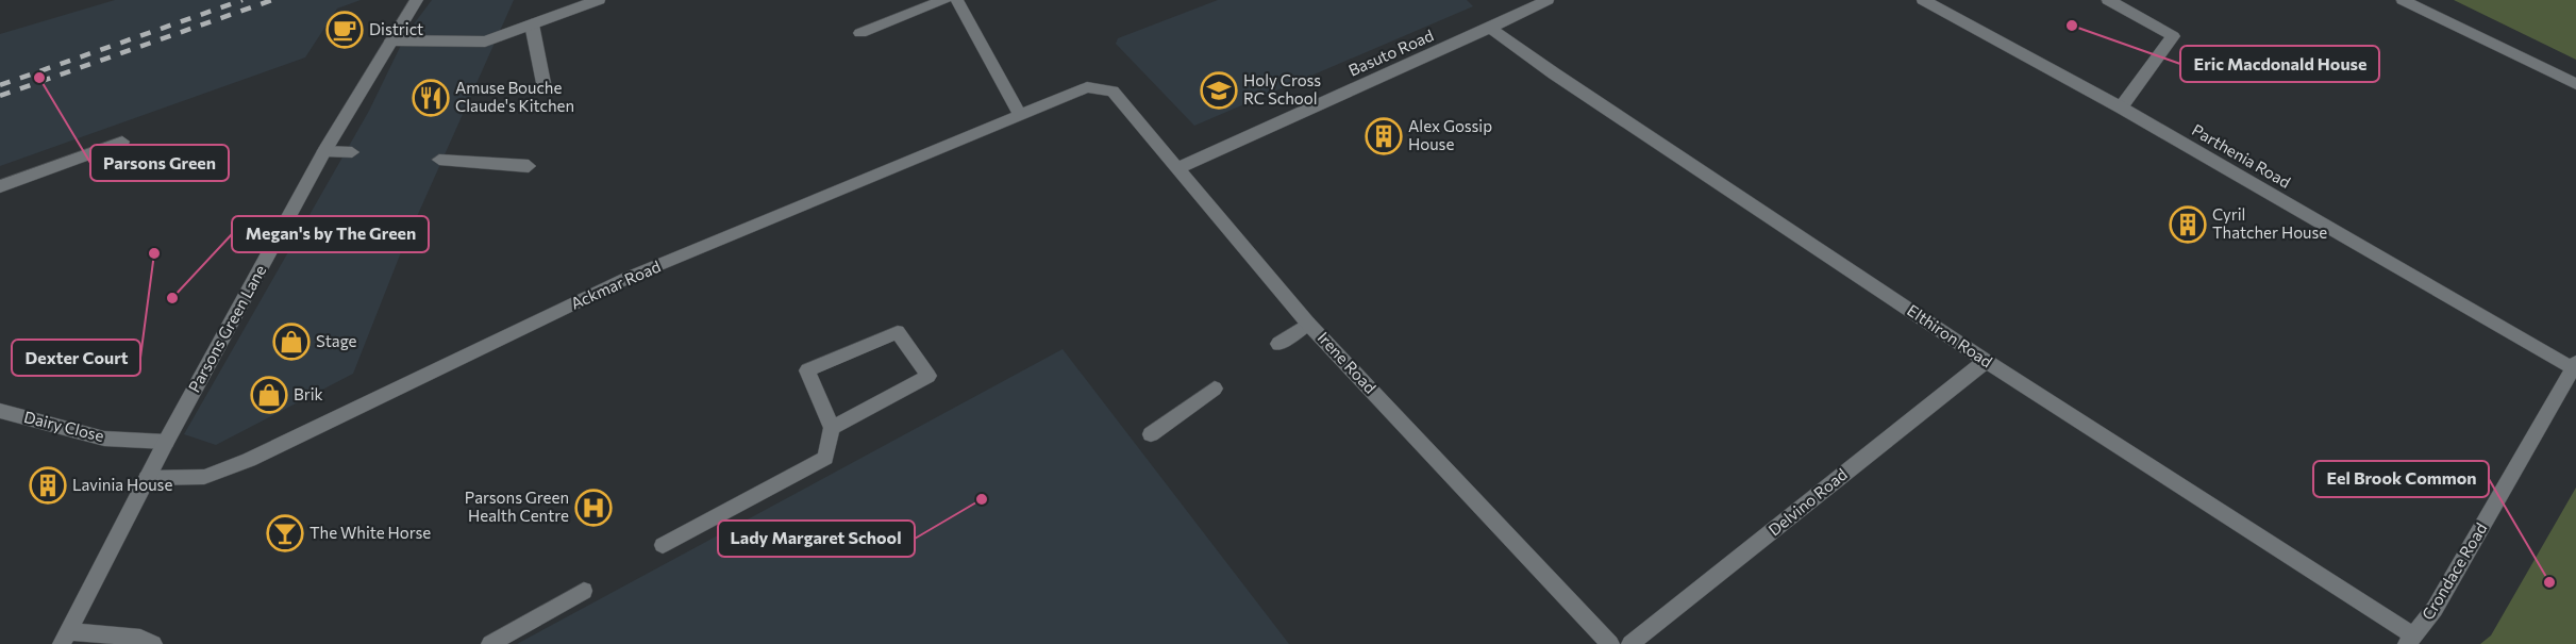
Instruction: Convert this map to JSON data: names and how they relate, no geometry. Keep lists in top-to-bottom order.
{
  "streets": {
    "street": [
      "Basuto Road",
      "Parthenia Road",
      "Ackmar Road",
      "Parsons Green Lane",
      "Elthiron Road",
      "Irene Road",
      "Dairy Close",
      "Delvino Road",
      "Crondace Road"
    ]
  },
  "crossings": [
    ["Basuto Road", "Elthiron Road"],
    ["Basuto Road", "Irene Road"],
    ["Parthenia Road", "Crondace Road"],
    ["Ackmar Road", "Parsons Green Lane"],
    ["Ackmar Road", "Irene Road"],
    ["Parsons Green Lane", "Dairy Close"],
    ["Elthiron Road", "Delvino Road"],
    ["Elthiron Road", "Crondace Road"]
  ],
  "places": {
    "other": [
      "Eric Macdonald House",
      "Parsons Green",
      "Dexter Court",
      "Megan's by The Green",
      "Lady Margaret School",
      "Eel Brook Common"
    ],
    "cafe": ["District"],
    "school or university": ["Holy Cross RC School"],
    "restaurant": ["Amuse Bouche Claude's Kitchen"],
    "building": ["Alex Gossip House", "Cyril Thatcher House", "Lavinia House"],
    "shop": ["Stage", "Brik"],
    "hospital": ["Parsons Green Health Centre"],
    "bar": ["The White Horse"]
  }
}
